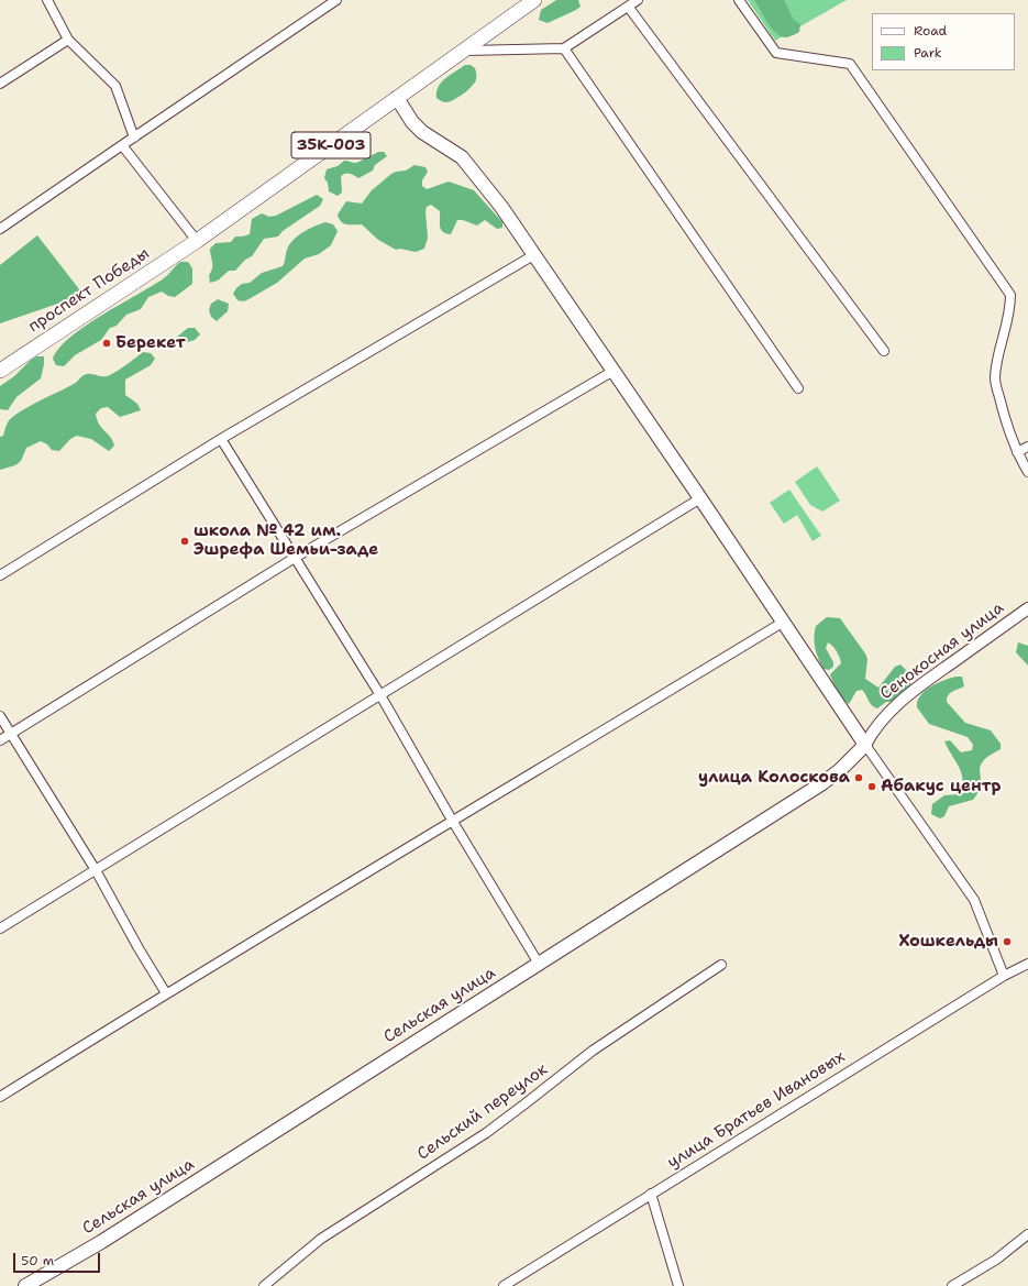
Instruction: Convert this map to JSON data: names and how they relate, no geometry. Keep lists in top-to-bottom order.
{
  "streets": {
    "main road": ["35К-003", "проспект Победы", "Сельская улица"],
    "street": ["Сенокосная улица", "улица Братьев Ивановых", "Сельский переулок"]
  },
  "crossings": [
    ["35К-003", "проспект Победы"],
    ["Сенокосная улица", "Сельская улица"]
  ],
  "places": [
    "Берекет",
    "школа № 42 им. Эшрефа Шемьи-заде",
    "улица Колоскова",
    "Абакус центр",
    "Хошкельды"
  ],
  "legend": ["Road", "Park"],
  "scale_bar": "50 m"
}
